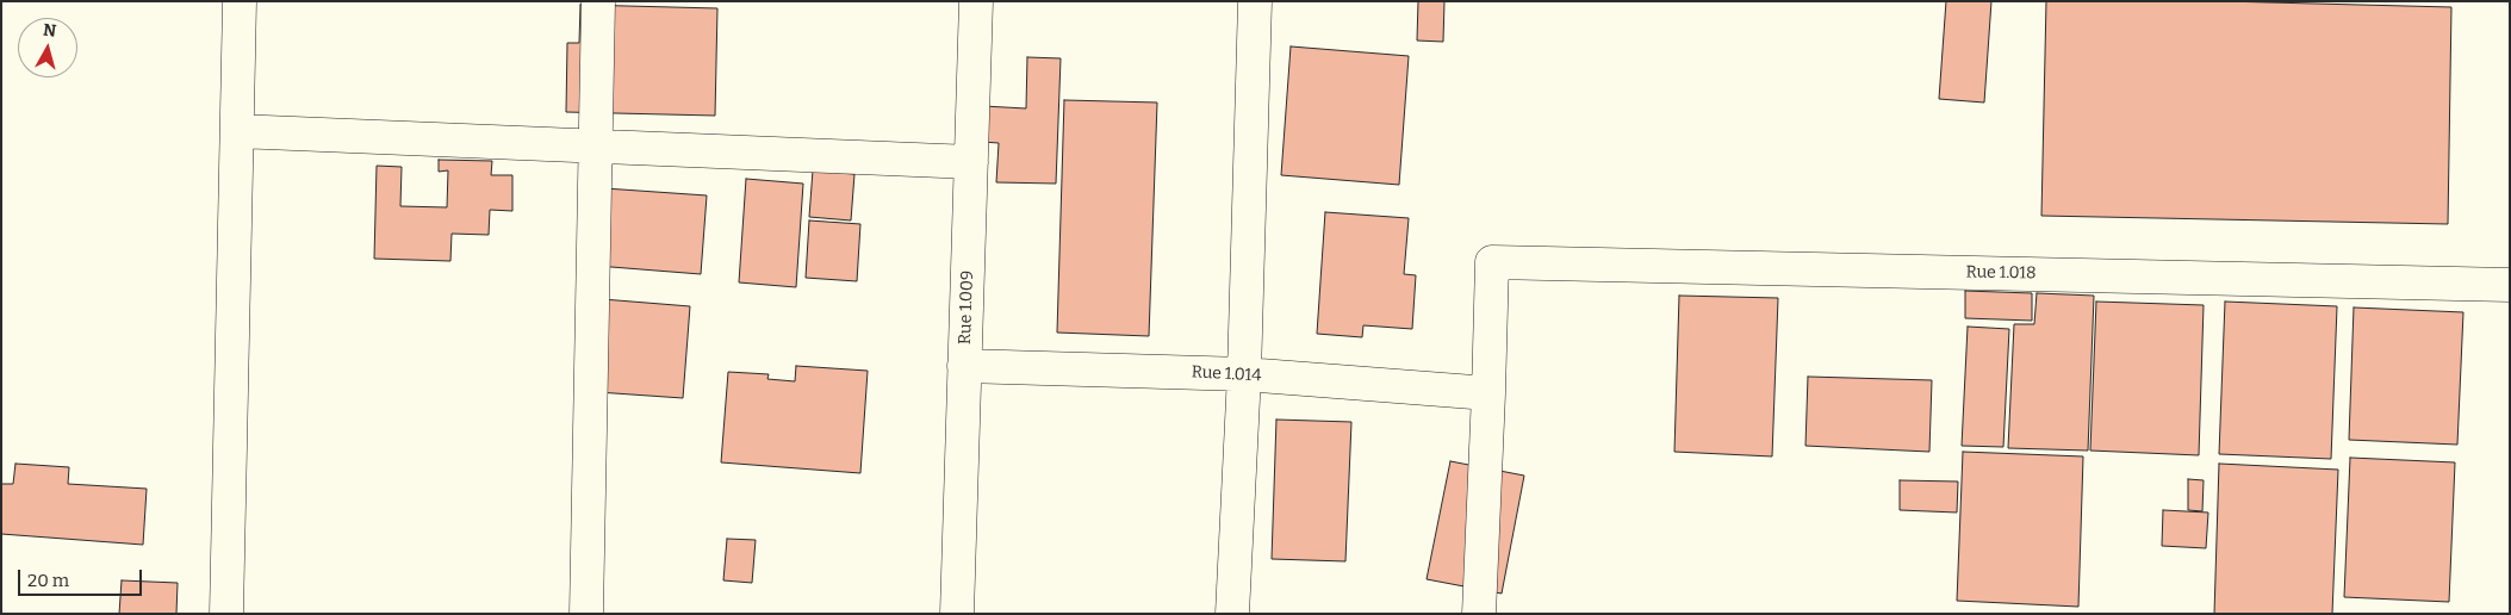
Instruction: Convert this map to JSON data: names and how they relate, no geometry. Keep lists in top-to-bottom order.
{
  "streets": {
    "street": ["Rue 1.018", "Rue 1.009", "Rue 1.014"]
  },
  "crossings": [
    ["Rue 1.018", "Rue 1.014"],
    ["Rue 1.009", "Rue 1.014"]
  ],
  "scale_bar": "20 m",
  "north": "top"
}
